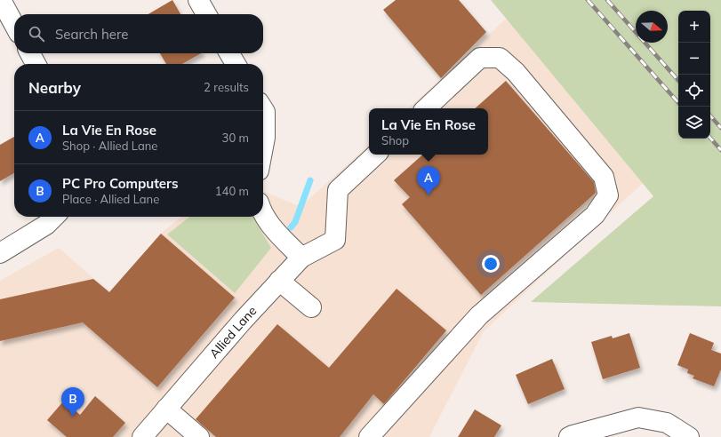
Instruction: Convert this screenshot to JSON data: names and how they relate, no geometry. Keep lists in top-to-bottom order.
{
  "streets": {
    "street": ["Allied Lane"]
  },
  "north": "right",
  "page": {
    "map_buttons": ["+", "−"],
    "search": "Search here",
    "heading": ["Nearby", "2 results"],
    "popup": ["La Vie En Rose", "Shop"],
    "list": [
      {
        "mark": "A",
        "name": "La Vie En Rose",
        "note": "Shop · Allied Lane",
        "value": "30 m"
      },
      {
        "mark": "B",
        "name": "PC Pro Computers",
        "note": "Place · Allied Lane",
        "value": "140 m"
      }
    ],
    "pins": ["A", "B"]
  }
}
